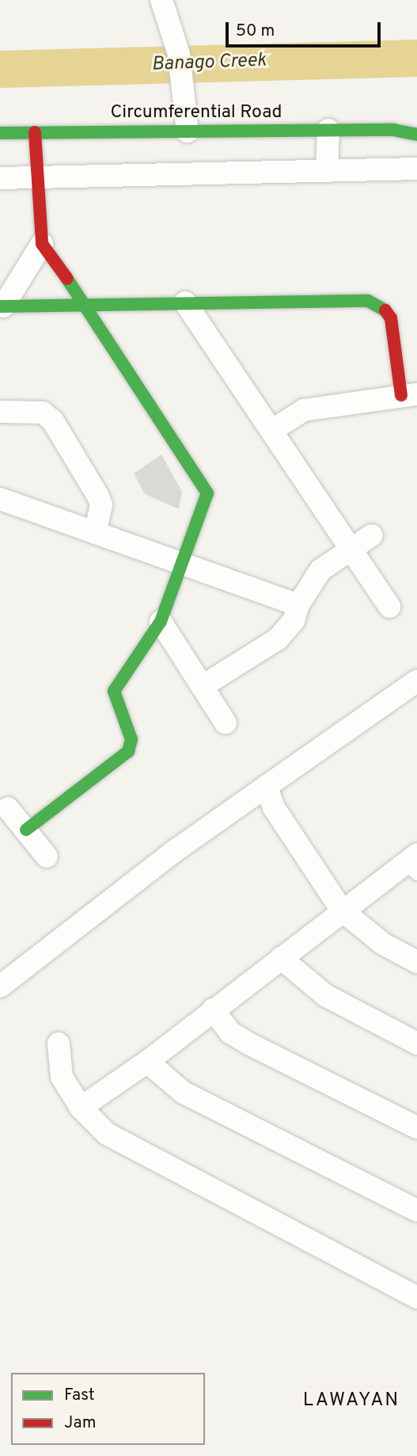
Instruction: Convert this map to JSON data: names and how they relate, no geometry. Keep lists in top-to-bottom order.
{
  "streets": {
    "street": ["Circumferential Road"]
  },
  "districts": ["LAWAYAN"],
  "water": ["Banago Creek"],
  "legend": ["Fast", "Jam"],
  "scale_bar": "50 m"
}
